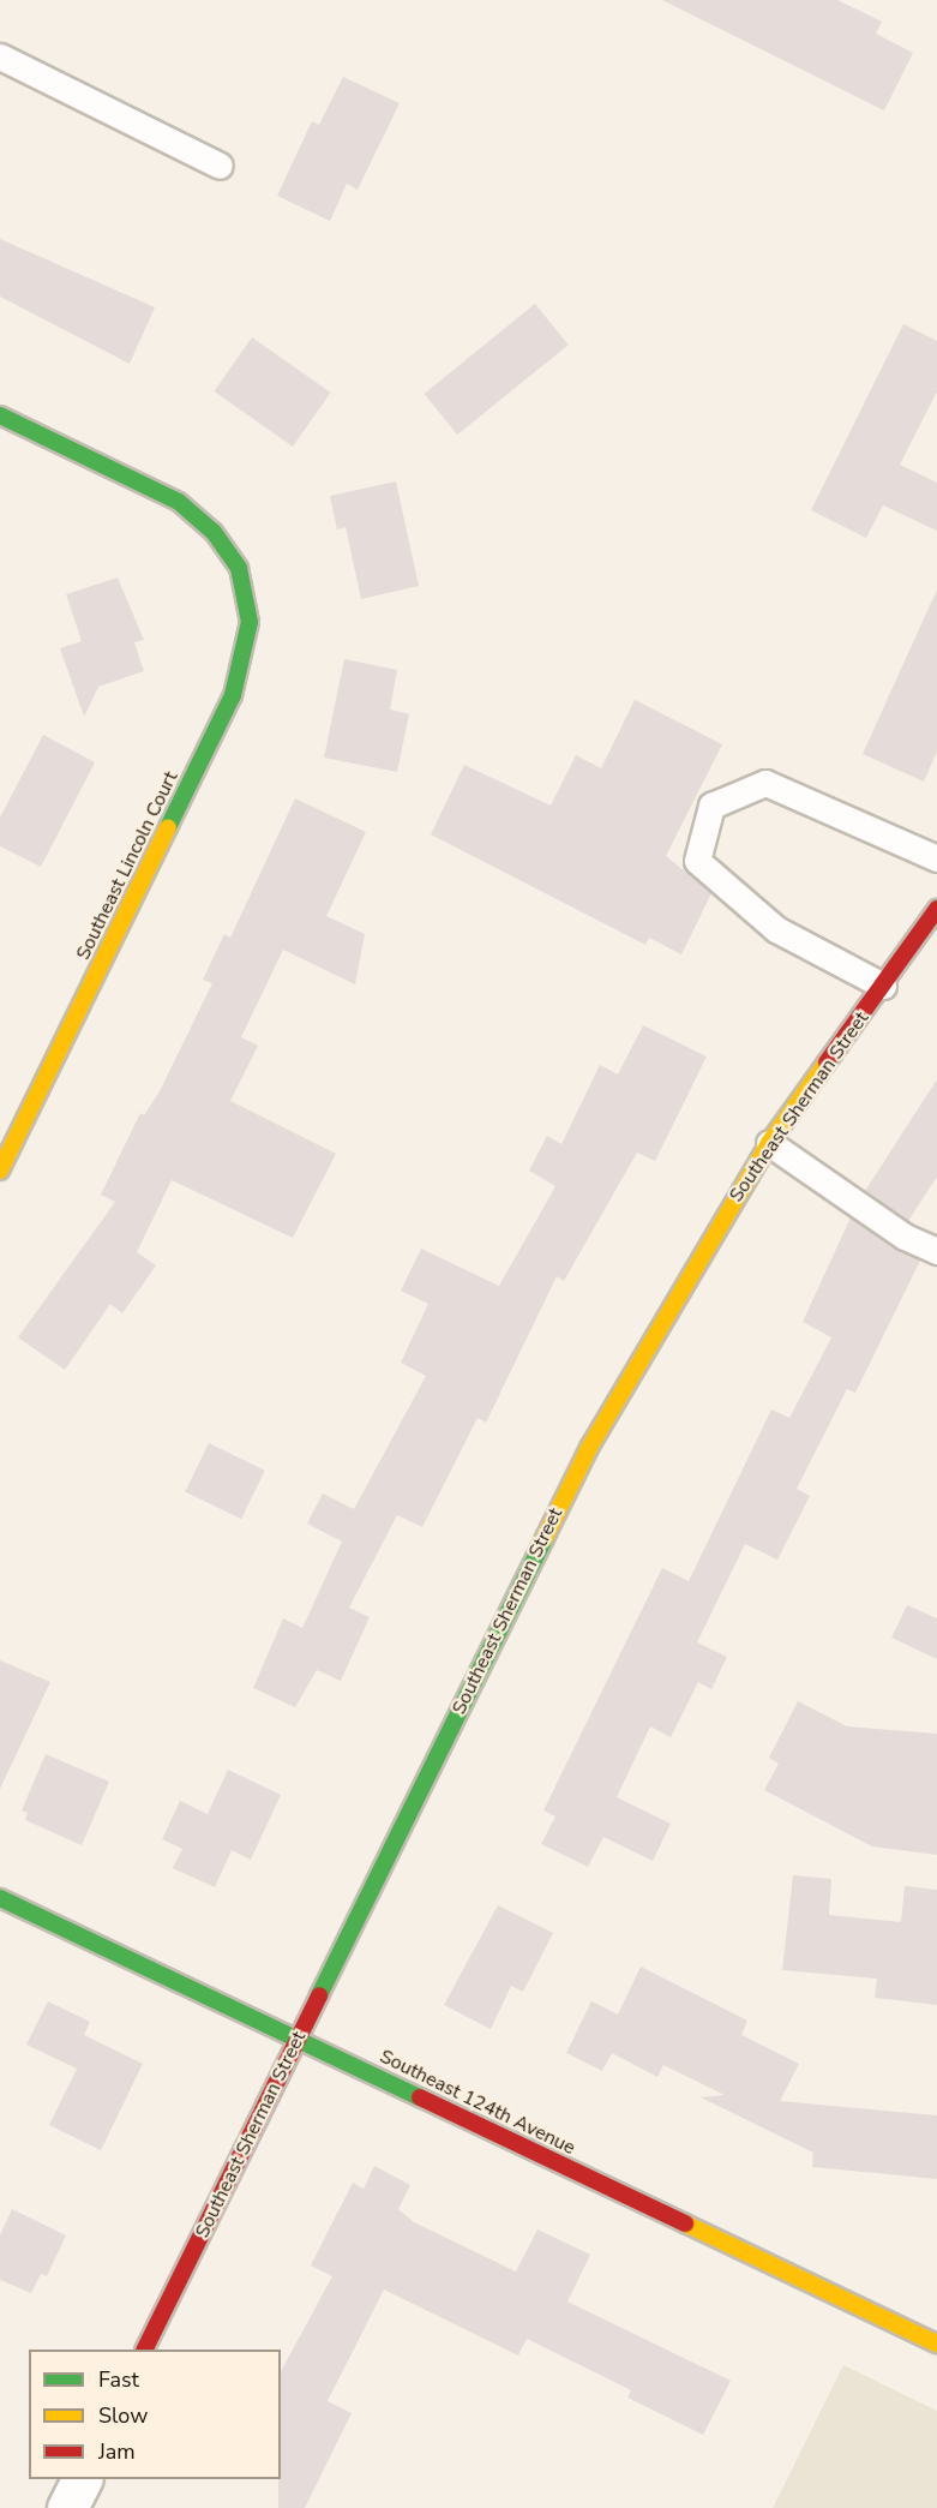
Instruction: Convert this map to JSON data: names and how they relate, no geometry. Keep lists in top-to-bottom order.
{
  "streets": {
    "street": ["Southeast Lincoln Court", "Southeast Sherman Street", "Southeast 124th Avenue"]
  },
  "crossings": [
    ["Southeast Sherman Street", "Southeast 124th Avenue"]
  ],
  "legend": ["Fast", "Slow", "Jam"]
}
